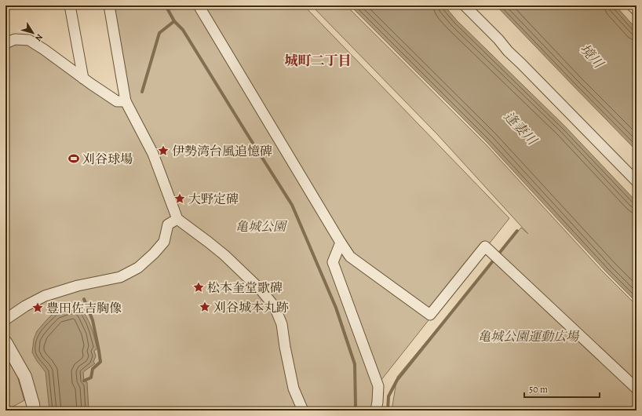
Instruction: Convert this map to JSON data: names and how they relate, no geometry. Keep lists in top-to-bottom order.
{
  "districts": ["城町二丁目"],
  "water": ["境川", "逢妻川"],
  "parks": ["亀城公園", "亀城公園運動広場"],
  "places": {
    "place": [
      "伊勢湾台風追憶碑",
      "大野定碑",
      "松本奎堂歌碑",
      "刈谷城本丸跡",
      "豊田佐吉胸像"
    ],
    "sports": ["刈谷球場"]
  },
  "scale_bar": "50 m",
  "north": "bottom right"
}
